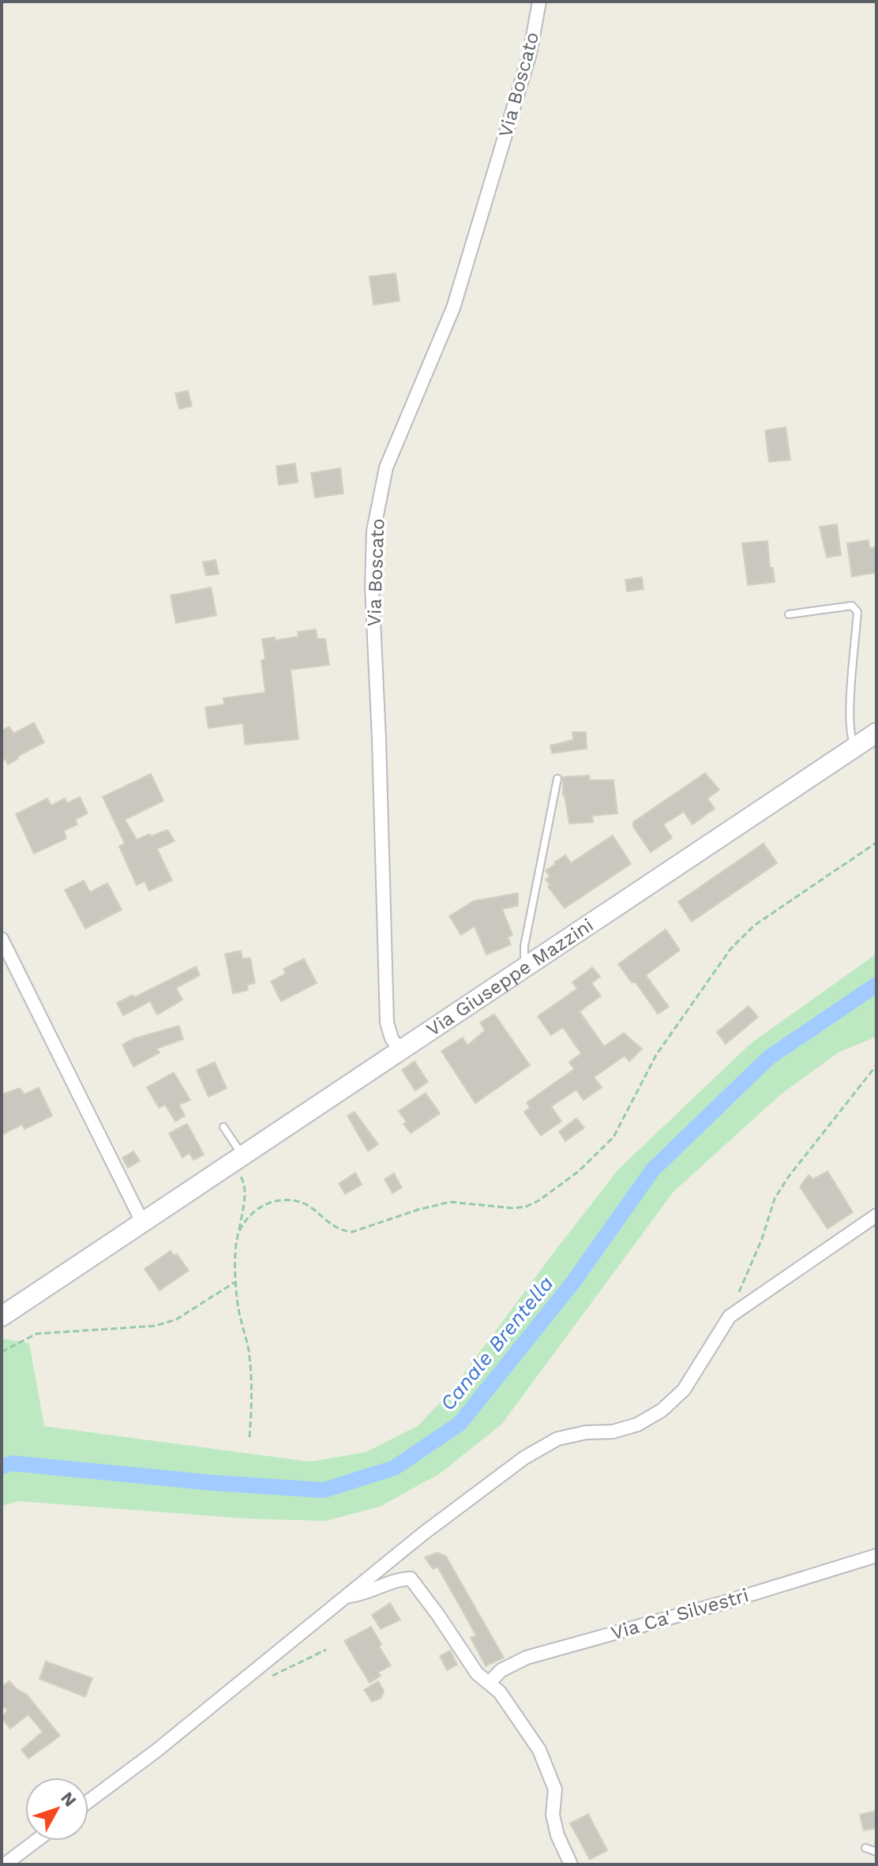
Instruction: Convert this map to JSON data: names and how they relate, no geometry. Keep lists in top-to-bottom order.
{
  "streets": {
    "main road": ["Via Giuseppe Mazzini"],
    "street": ["Via Boscato", "Via Ca' Silvestri"]
  },
  "crossings": [
    ["Via Boscato", "Via Giuseppe Mazzini"]
  ],
  "water": ["Canale Brentella"],
  "north": "top right"
}
